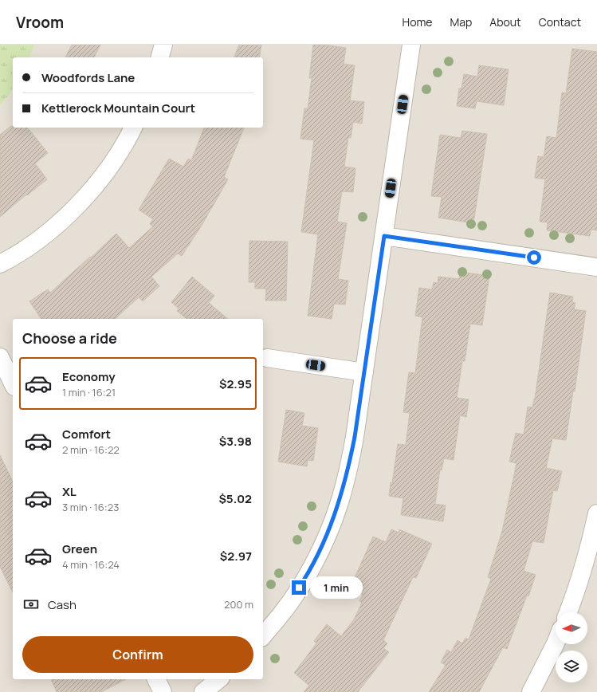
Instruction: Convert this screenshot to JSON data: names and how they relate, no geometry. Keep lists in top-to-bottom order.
{
  "north": "left",
  "page": {
    "header": "Vroom",
    "nav": [
      "Home",
      "Map",
      "About",
      "Contact"
    ],
    "banner": ["Woodfords Lane", "Kettlerock Mountain Court"],
    "heading": "Choose a ride",
    "list": [
      {
        "name": "Economy",
        "note": "1 min · 16:21",
        "value": "$2.95"
      },
      {
        "name": "Comfort",
        "note": "2 min · 16:22",
        "value": "$3.98"
      },
      {
        "name": "XL",
        "note": "3 min · 16:23",
        "value": "$5.02"
      },
      {
        "name": "Green",
        "note": "4 min · 16:24",
        "value": "$2.97"
      }
    ],
    "bubble": "1 min",
    "pay": ["Cash", "200 m"],
    "buttons": "Confirm"
  }
}
